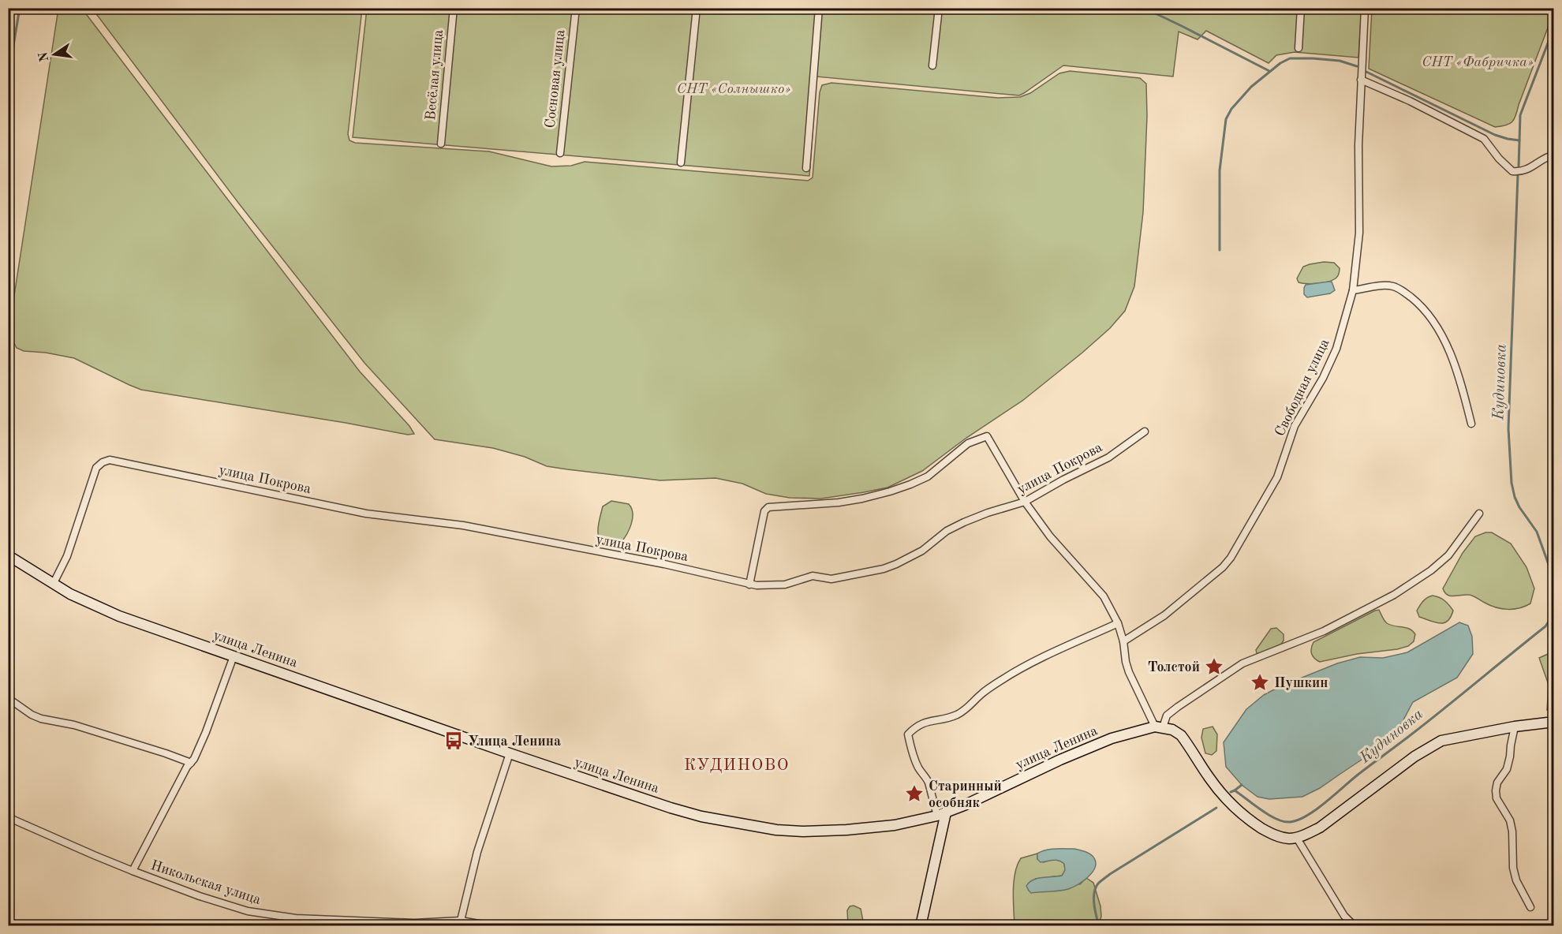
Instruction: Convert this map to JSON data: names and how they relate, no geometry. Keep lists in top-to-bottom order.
{
  "streets": {
    "main road": ["улица Ленина"],
    "street": [
      "Весёлая улица",
      "Сосновая улица",
      "Свободная улица",
      "улица Покрова",
      "Никольская улица"
    ]
  },
  "crossings": [
    ["улица Покрова", "улица Ленина"]
  ],
  "districts": ["КУДИНОВО"],
  "water": ["Кудиновка"],
  "parks": ["СНТ «Фабричка»", "СНТ «Солнышко»"],
  "places": {
    "place": ["Толстой", "Пушкин", "Старинный особняк"],
    "bus stop": ["Улица Ленина"]
  },
  "north": "left"
}
